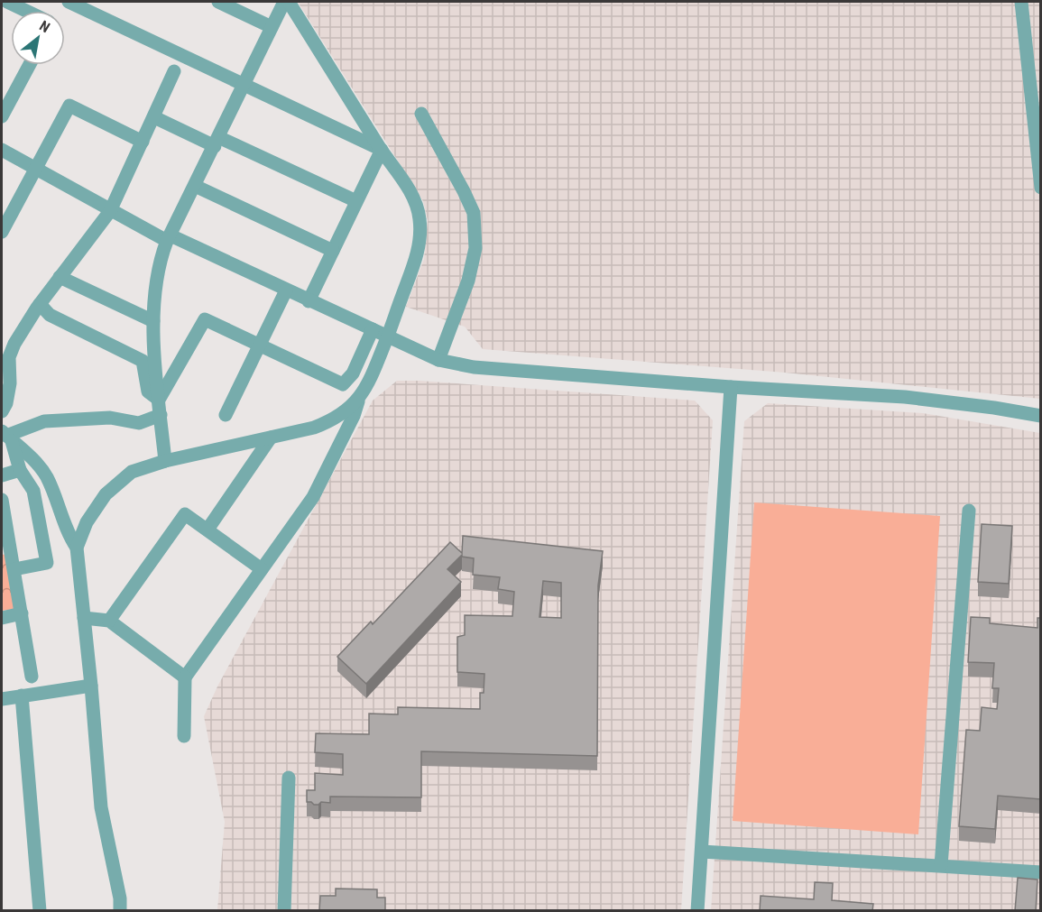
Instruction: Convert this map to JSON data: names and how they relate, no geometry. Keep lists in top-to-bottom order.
{
  "north": "top right"
}
